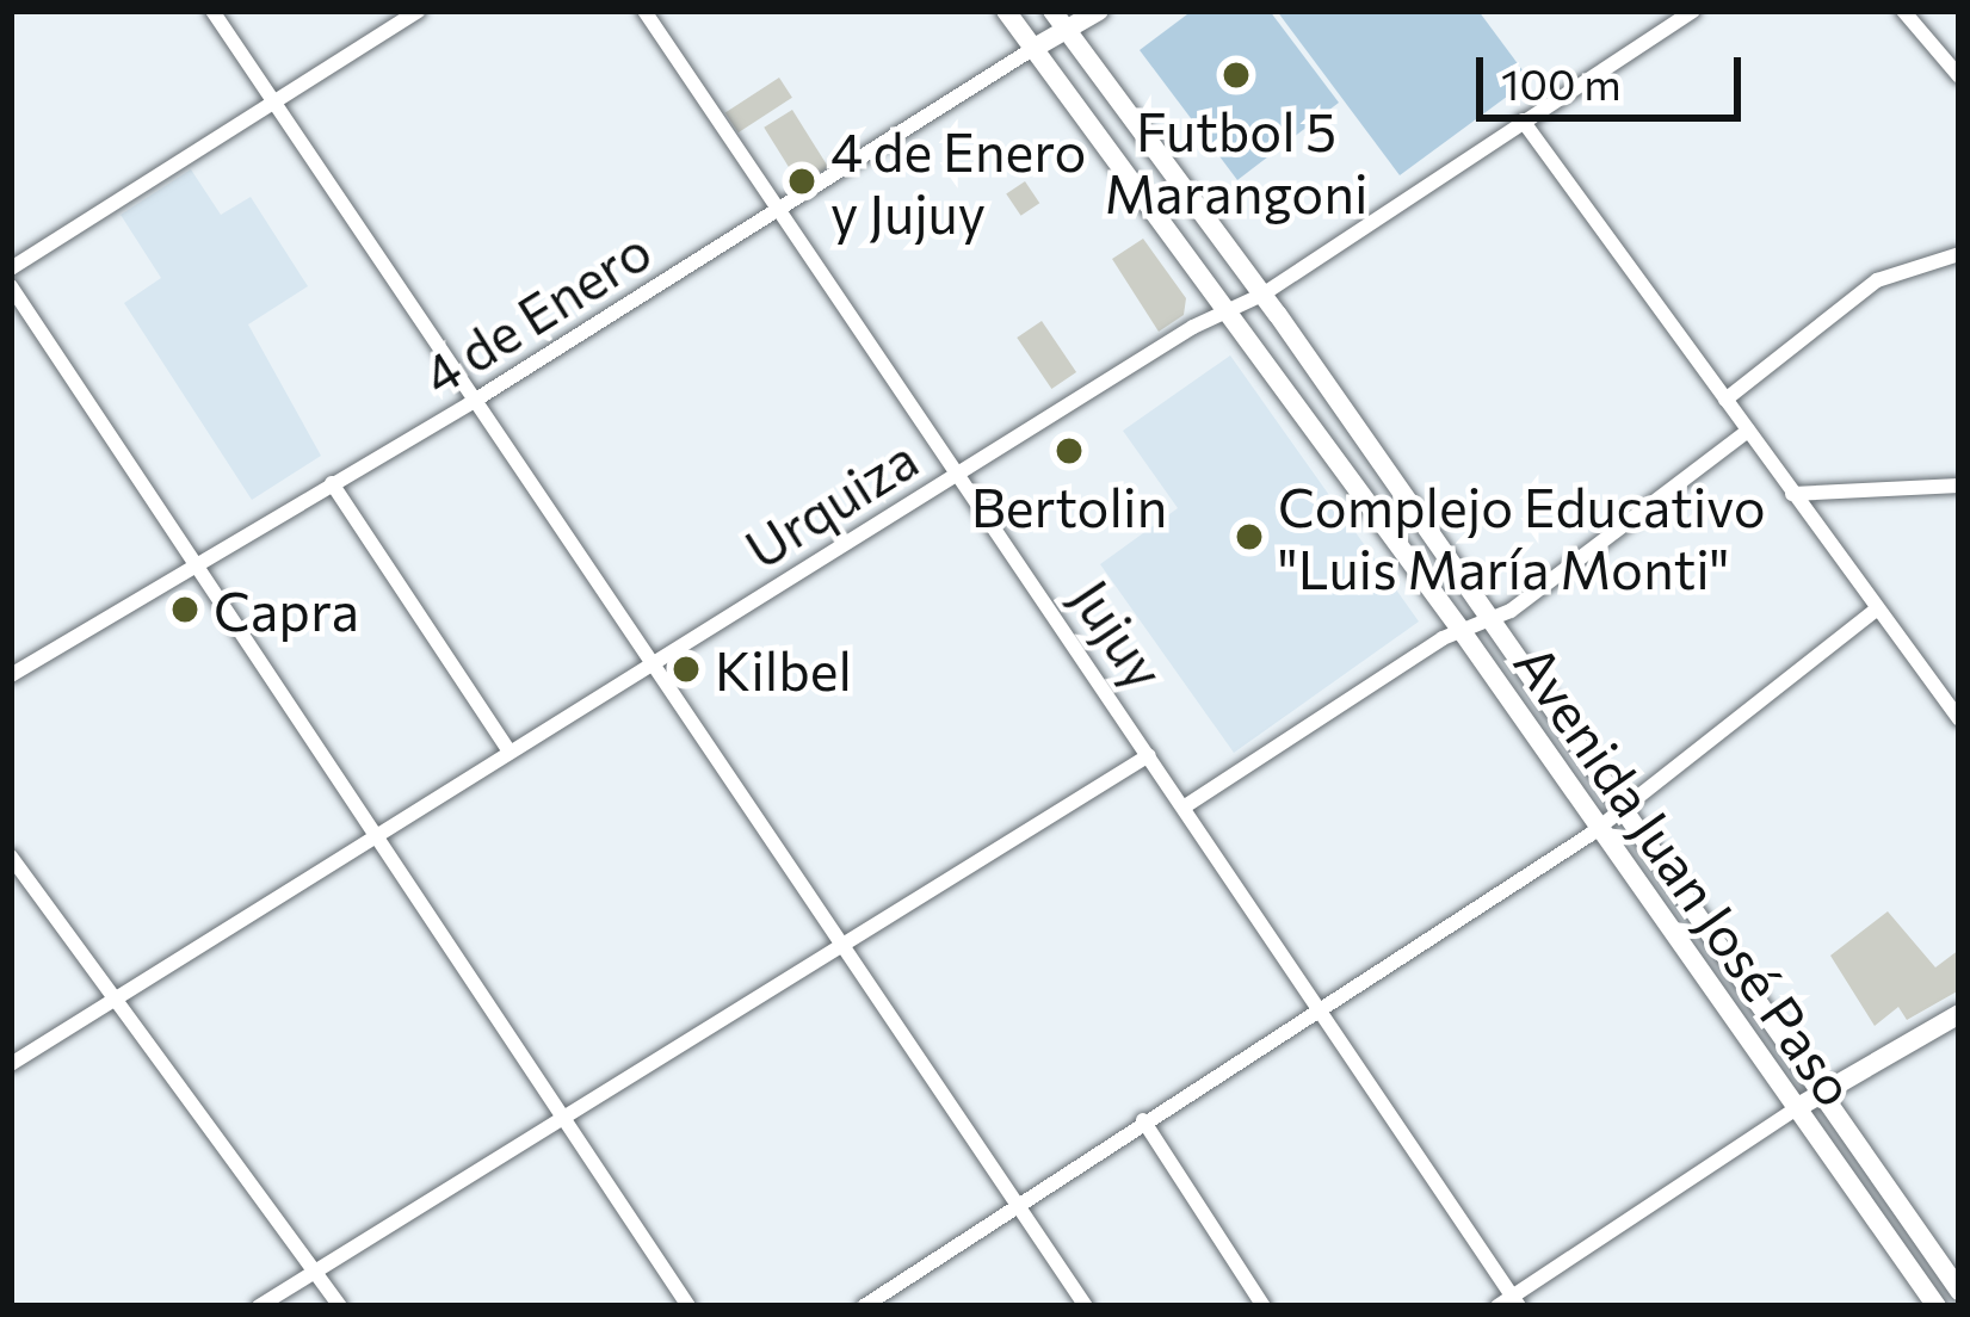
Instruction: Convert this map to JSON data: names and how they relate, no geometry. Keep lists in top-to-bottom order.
{
  "streets": {
    "main road": ["4 de Enero", "Avenida Juan José Paso"],
    "street": ["Urquiza", "Jujuy"]
  },
  "crossings": [
    ["4 de Enero", "Jujuy"],
    ["4 de Enero", "Avenida Juan José Paso"],
    ["Urquiza", "Jujuy"],
    ["Urquiza", "Avenida Juan José Paso"]
  ],
  "places": [
    "Futbol 5 Marangoni",
    "4 de Enero y Jujuy",
    "Bertolin",
    "Complejo Educativo \"Luis María Monti\"",
    "Capra",
    "Kilbel"
  ],
  "scale_bar": "100 m"
}
